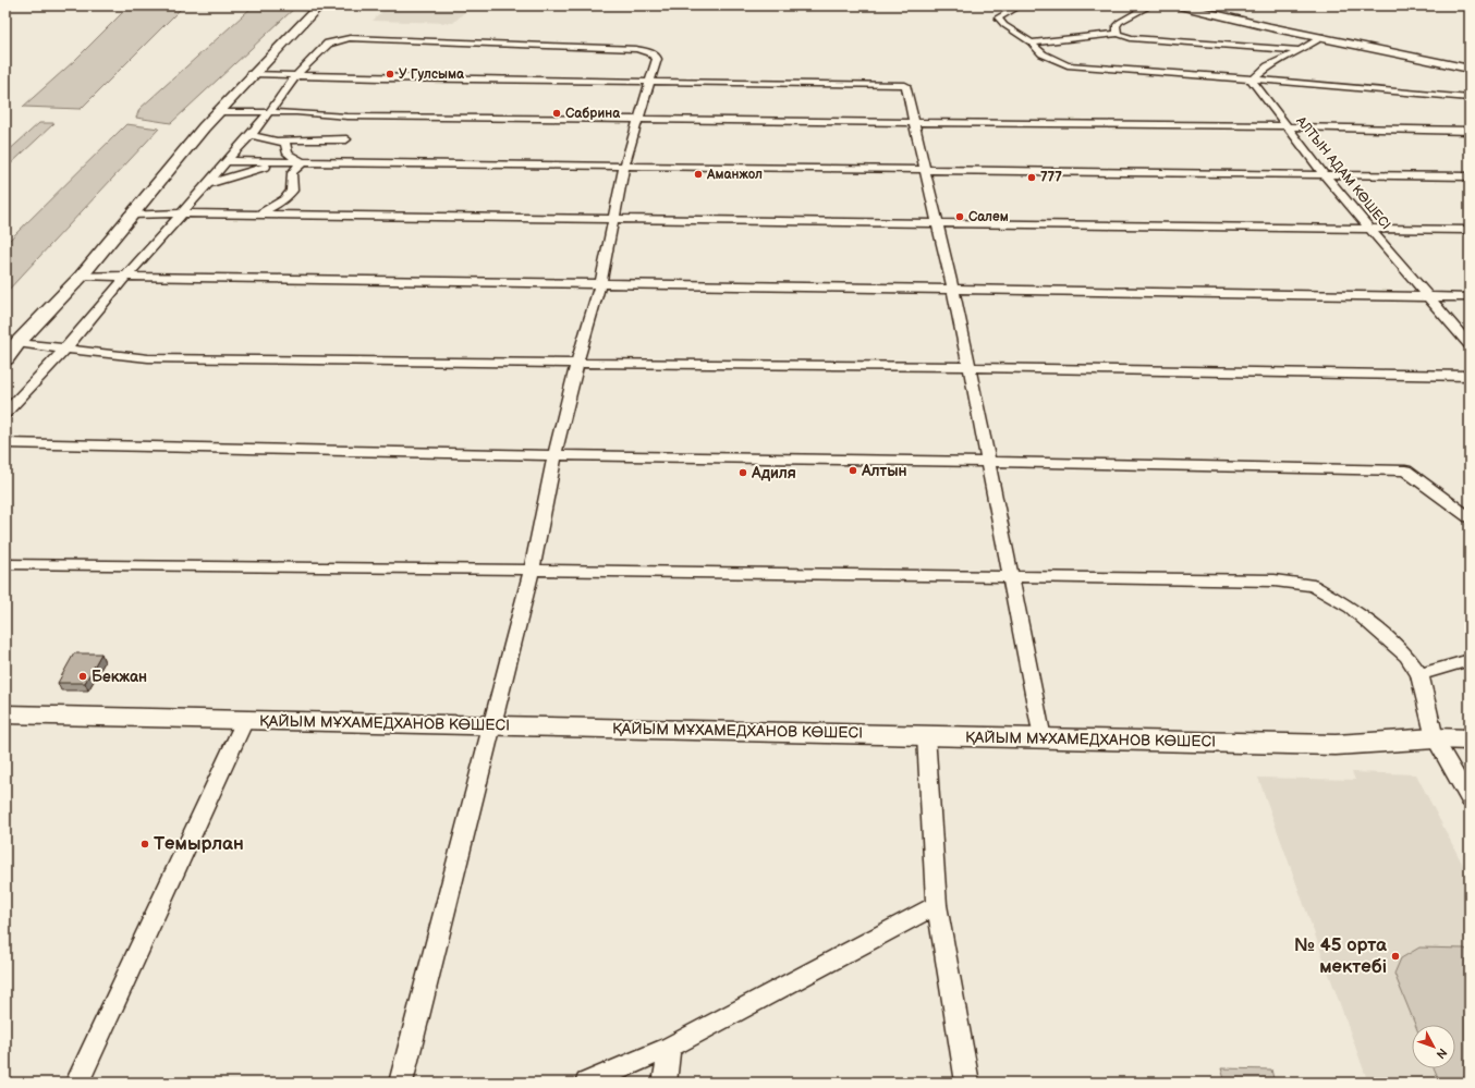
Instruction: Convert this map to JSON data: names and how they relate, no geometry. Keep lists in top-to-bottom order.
{
  "streets": {
    "main road": ["ҚАЙЫМ МҰХАМЕДХАНОВ КӨШЕСІ"],
    "street": ["АЛТЫН АДАМ КӨШЕСІ"]
  },
  "places": [
    "У Гулсыма",
    "Сабрина",
    "Аманжол",
    "777",
    "Салем",
    "Алтын",
    "Адиля",
    "Бекжан",
    "Темырлан",
    "№ 45 орта мектебі"
  ],
  "north": "bottom right"
}
